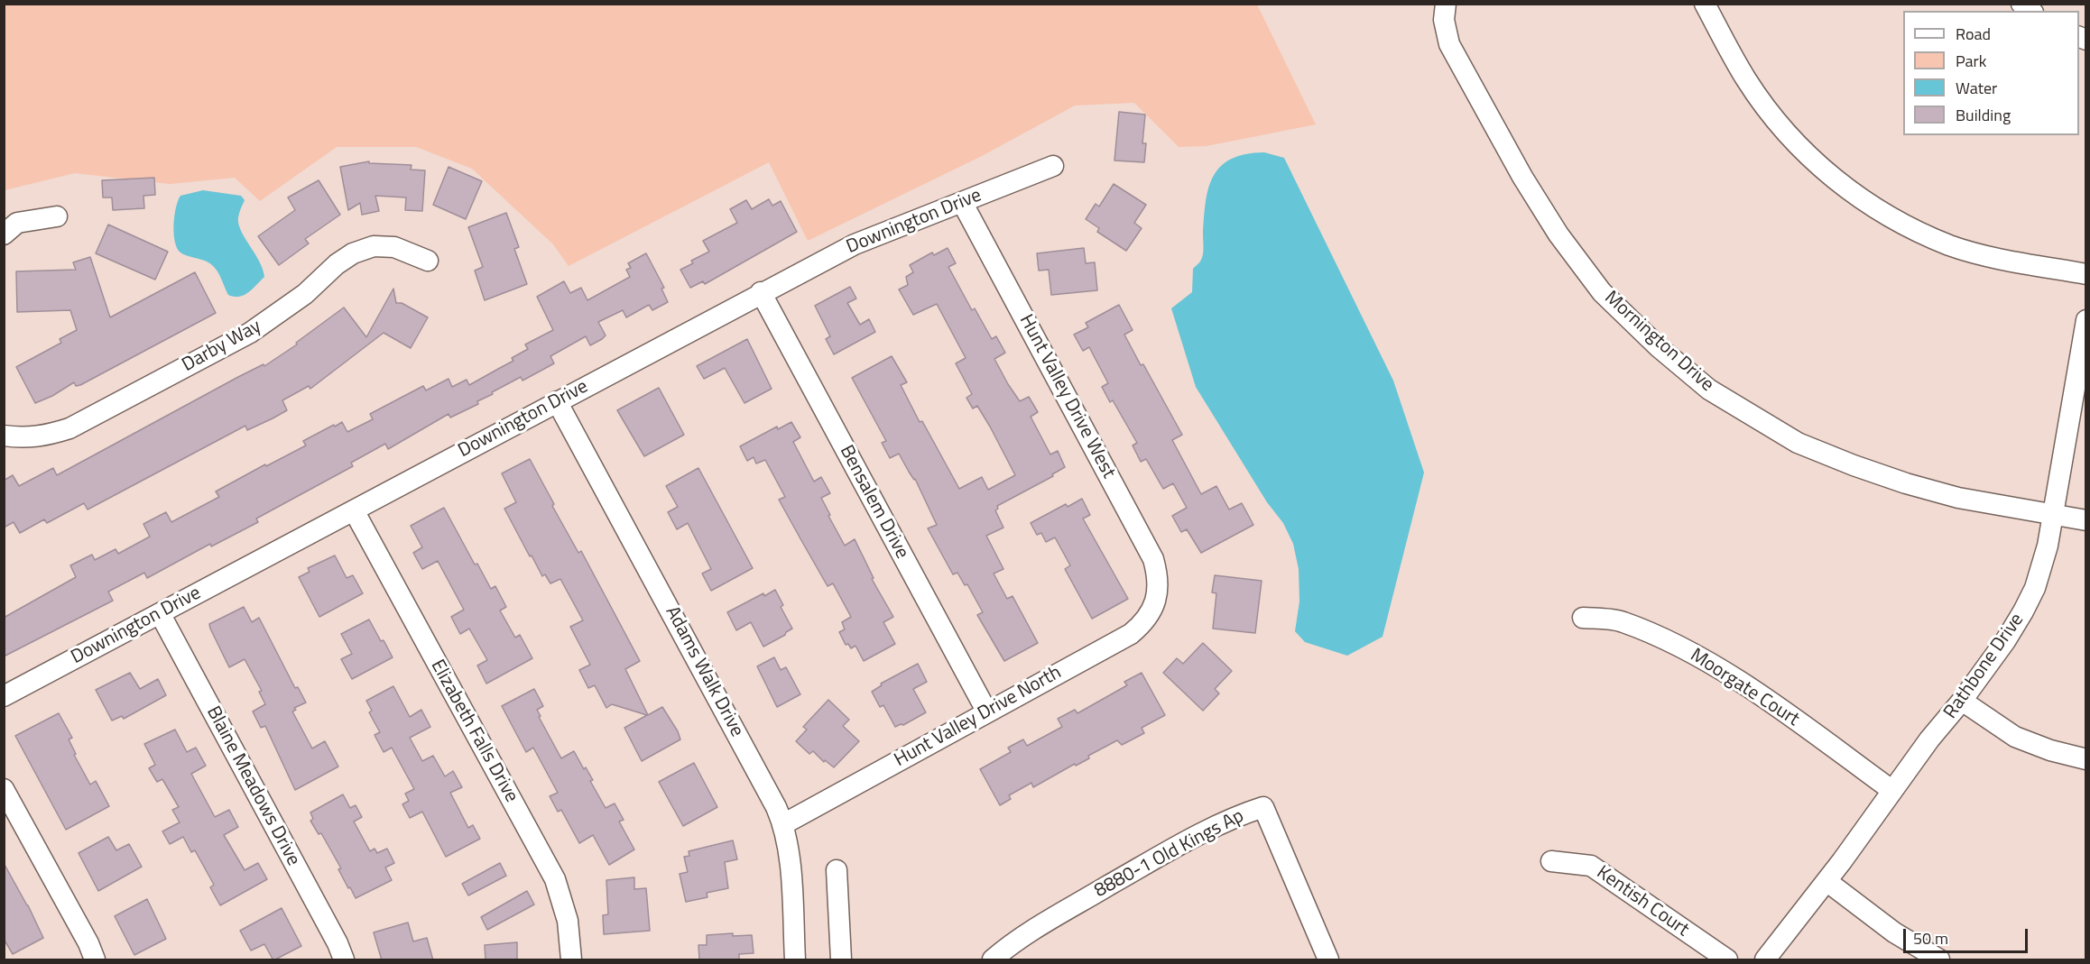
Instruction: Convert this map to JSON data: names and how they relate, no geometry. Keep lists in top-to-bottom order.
{
  "streets": {
    "street": [
      "Downington Drive",
      "Mornington Drive",
      "Darby Way",
      "Hunt Valley Drive West",
      "Bensalem Drive",
      "Rathbone Drive",
      "Adams Walk Drive",
      "Moorgate Court",
      "Hunt Valley Drive North",
      "Elizabeth Falls Drive",
      "Blaine Meadows Drive",
      "8880-1 Old Kings Ap",
      "Kentish Court"
    ]
  },
  "crossings": [
    ["Downington Drive", "Hunt Valley Drive West"],
    ["Downington Drive", "Bensalem Drive"],
    ["Downington Drive", "Adams Walk Drive"],
    ["Downington Drive", "Elizabeth Falls Drive"],
    ["Downington Drive", "Blaine Meadows Drive"],
    ["Mornington Drive", "Rathbone Drive"],
    ["Hunt Valley Drive West", "Hunt Valley Drive North"],
    ["Bensalem Drive", "Hunt Valley Drive North"],
    ["Rathbone Drive", "Moorgate Court"],
    ["Adams Walk Drive", "Hunt Valley Drive North"]
  ],
  "legend": [
    "Road",
    "Park",
    "Water",
    "Building"
  ],
  "scale_bar": "50 m"
}
